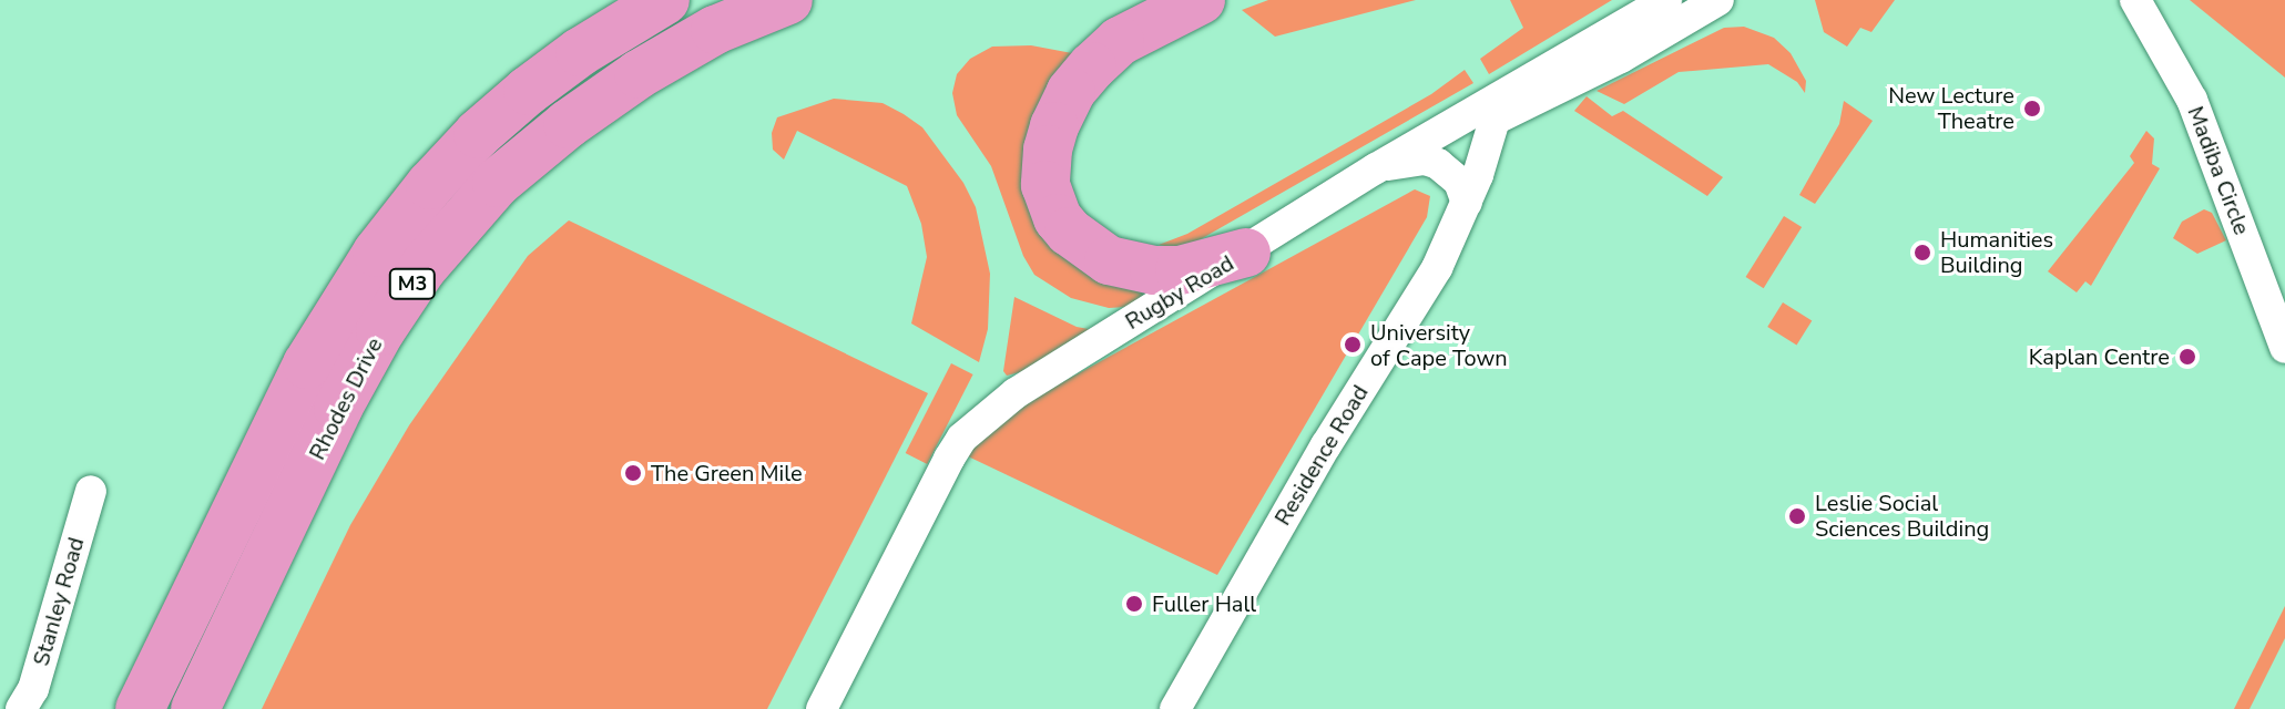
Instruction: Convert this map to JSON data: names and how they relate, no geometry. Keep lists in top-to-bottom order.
{
  "streets": {
    "highway": ["M3", "Rhodes Drive"],
    "street": [
      "Madiba Circle",
      "Rugby Road",
      "Residence Road",
      "Stanley Road"
    ]
  },
  "places": [
    "New Lecture Theatre",
    "Humanities Building",
    "University of Cape Town",
    "Kaplan Centre",
    "The Green Mile",
    "Leslie Social Sciences Building",
    "Fuller Hall"
  ]
}
